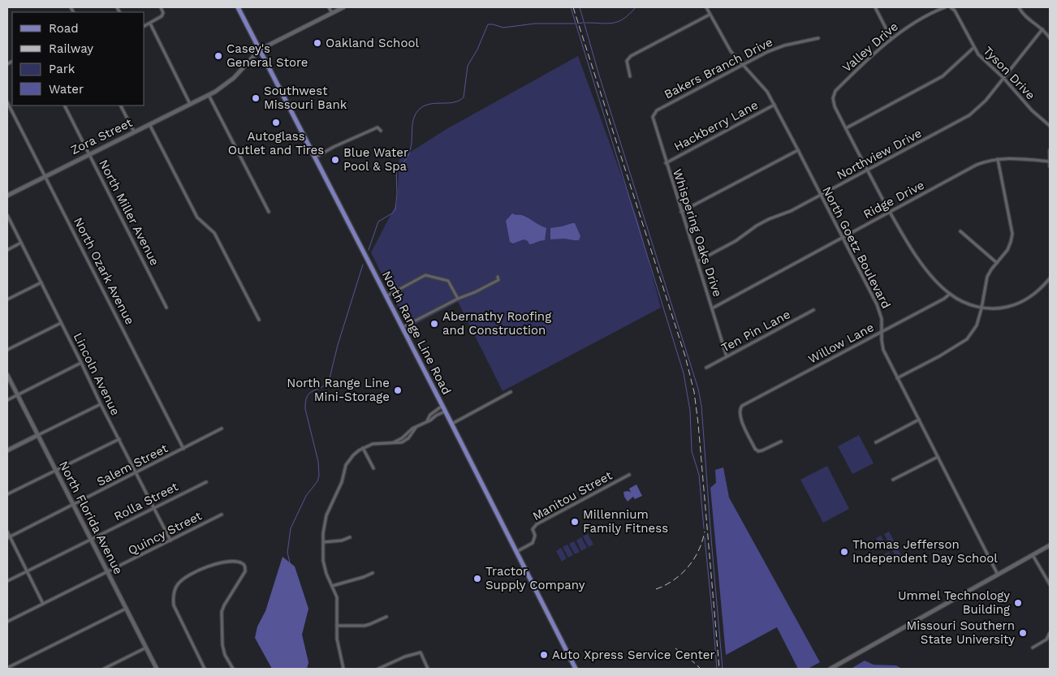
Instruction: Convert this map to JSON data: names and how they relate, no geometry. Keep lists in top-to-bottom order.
{
  "streets": {
    "main road": ["Zora Street", "North Range Line Road", "North Florida Avenue"],
    "street": [
      "Valley Drive",
      "Bakers Branch Drive",
      "Tyson Drive",
      "Hackberry Lane",
      "Northview Drive",
      "Ridge Drive",
      "North Miller Avenue",
      "Whispering Oaks Drive",
      "North Goetz Boulevard",
      "North Ozark Avenue",
      "Ten Pin Lane",
      "Willow Lane",
      "Lincoln Avenue",
      "Salem Street",
      "Manitou Street",
      "Rolla Street",
      "Quincy Street"
    ]
  },
  "crossings": [
    ["Bakers Branch Drive", "Whispering Oaks Drive"],
    ["Bakers Branch Drive", "North Goetz Boulevard"],
    ["Tyson Drive", "Northview Drive"],
    ["Hackberry Lane", "Whispering Oaks Drive"],
    ["Hackberry Lane", "North Goetz Boulevard"],
    ["Zora Street", "North Miller Avenue"],
    ["Zora Street", "North Ozark Avenue"],
    ["Zora Street", "North Range Line Road"],
    ["Northview Drive", "Whispering Oaks Drive"],
    ["Northview Drive", "North Goetz Boulevard"],
    ["Ridge Drive", "Whispering Oaks Drive"],
    ["Ridge Drive", "North Goetz Boulevard"],
    ["Whispering Oaks Drive", "Ten Pin Lane"],
    ["North Goetz Boulevard", "Willow Lane"],
    ["North Ozark Avenue", "Salem Street"],
    ["North Range Line Road", "Manitou Street"],
    ["Lincoln Avenue", "Salem Street"],
    ["Lincoln Avenue", "Rolla Street"],
    ["Lincoln Avenue", "Quincy Street"],
    ["Salem Street", "North Florida Avenue"],
    ["Rolla Street", "North Florida Avenue"],
    ["North Florida Avenue", "Quincy Street"]
  ],
  "places": [
    "Oakland School",
    "Casey's General Store",
    "Southwest Missouri Bank",
    "Autoglass Outlet and Tires",
    "Blue Water Pool & Spa",
    "Abernathy Roofing and Construction",
    "North Range Line Mini-Storage",
    "Millennium Family Fitness",
    "Thomas Jefferson Independent Day School",
    "Tractor Supply Company",
    "Ummel Technology Building",
    "Missouri Southern State University",
    "Auto Xpress Service Center"
  ],
  "legend": [
    "Road",
    "Railway",
    "Park",
    "Water"
  ]
}
